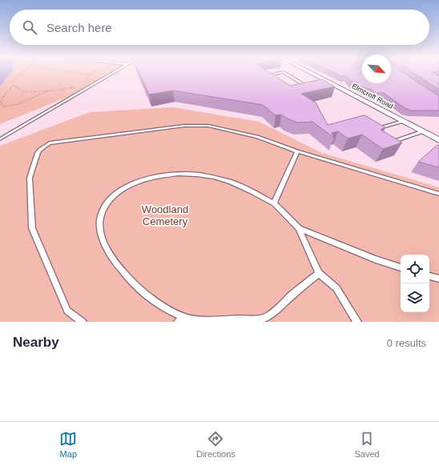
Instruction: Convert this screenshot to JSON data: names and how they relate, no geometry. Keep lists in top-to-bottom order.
{
  "streets": {
    "street": ["Elmcroft Road"]
  },
  "parks": ["Woodland Cemetery"],
  "north": "bottom right",
  "page": {
    "search": "Search here",
    "heading": ["Nearby", "0 results"],
    "nav": ["Map", "Directions", "Saved"]
  }
}
